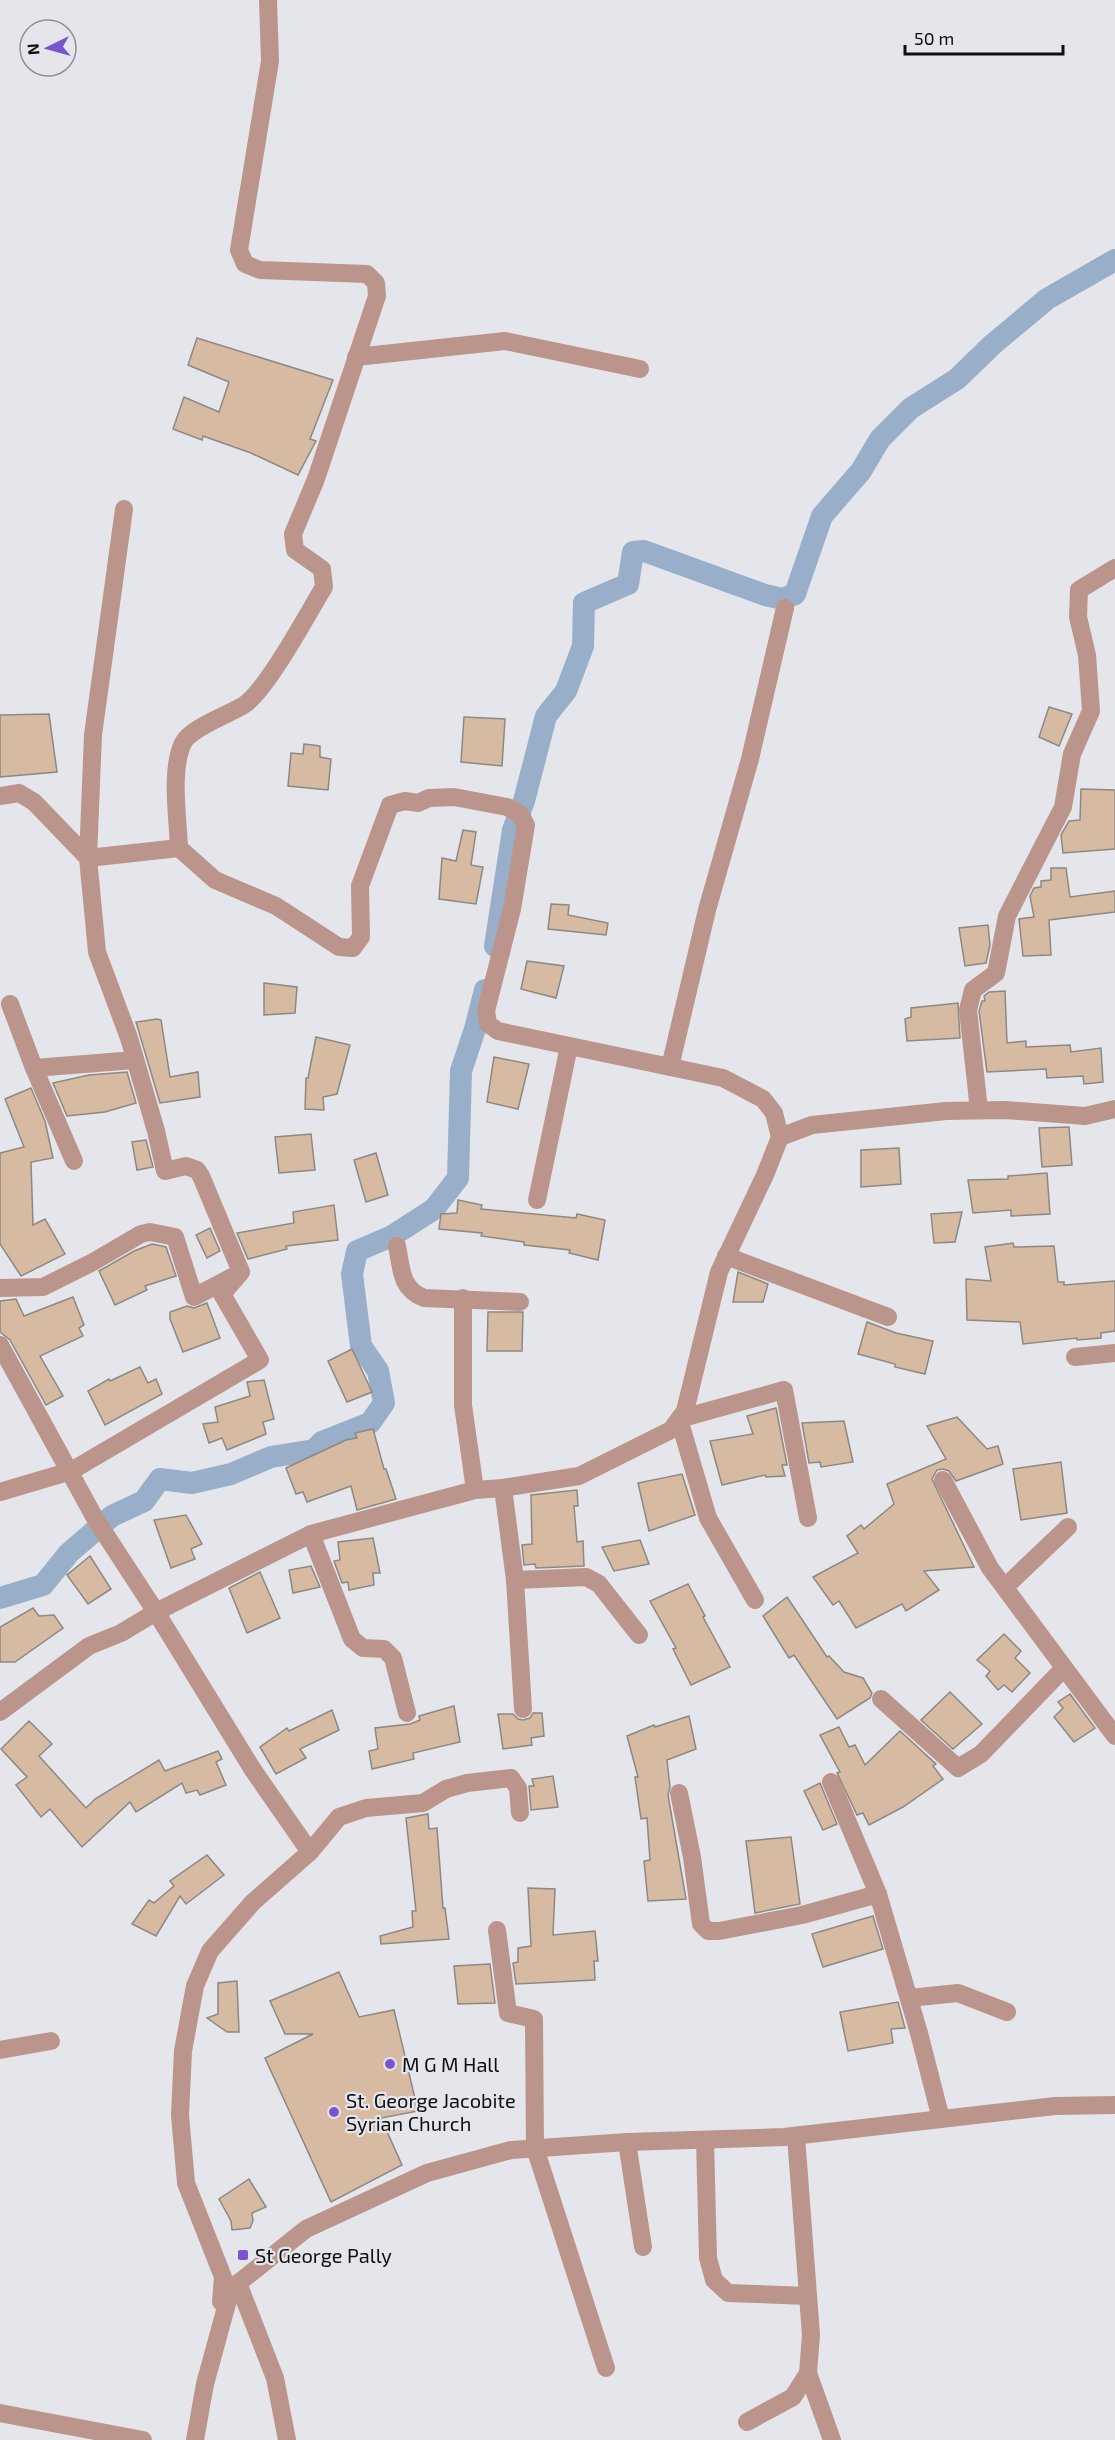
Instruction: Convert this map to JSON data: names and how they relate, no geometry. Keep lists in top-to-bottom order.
{
  "places": {
    "other": ["M G M Hall", "St. George Jacobite Syrian Church"],
    "transit": ["St George Pally"]
  },
  "scale_bar": "50 m",
  "north": "left"
}
